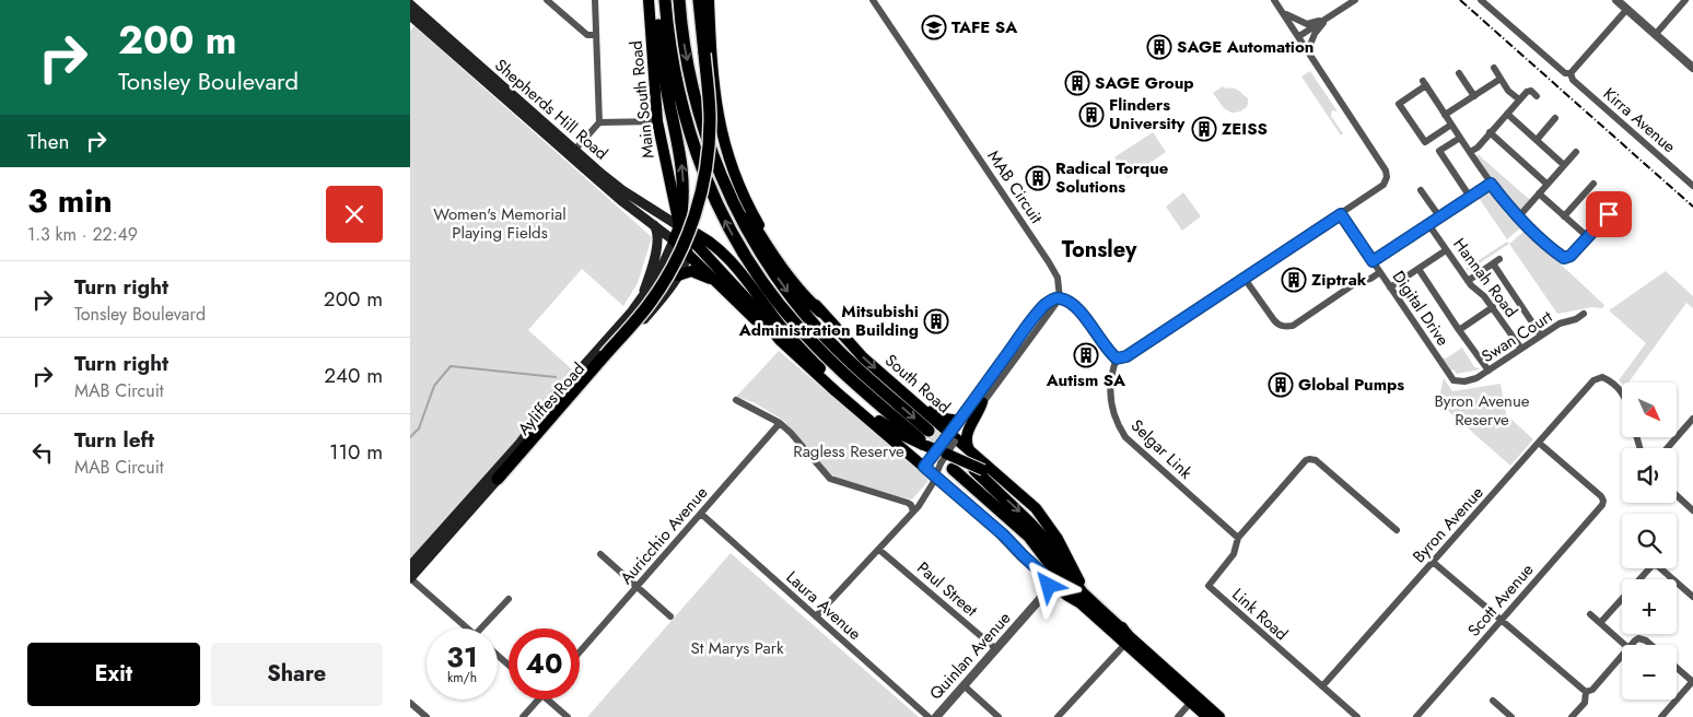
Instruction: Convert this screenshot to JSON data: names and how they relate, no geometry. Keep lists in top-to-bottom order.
{
  "streets": {
    "highway": ["Main South Road", "South Road", "Ayliffes Road"],
    "main road": ["Shepherds Hill Road"],
    "street": [
      "Kirra Avenue",
      "MAB Circuit",
      "Hannah Road",
      "Digital Drive",
      "Swan Court",
      "Selgar Link",
      "Byron Avenue",
      "Auricchio Avenue",
      "Paul Street",
      "Scott Avenue",
      "Laura Avenue",
      "Link Road",
      "Quinlan Avenue"
    ]
  },
  "crossings": [
    ["Main South Road", "Shepherds Hill Road"],
    ["Main South Road", "South Road"],
    ["Main South Road", "Ayliffes Road"],
    ["Shepherds Hill Road", "South Road"],
    ["Shepherds Hill Road", "Ayliffes Road"],
    ["Hannah Road", "Swan Court"],
    ["Digital Drive", "Swan Court"],
    ["South Road", "Ayliffes Road"],
    ["South Road", "Quinlan Avenue"],
    ["Selgar Link", "Link Road"],
    ["Byron Avenue", "Scott Avenue"],
    ["Byron Avenue", "Link Road"],
    ["Auricchio Avenue", "Laura Avenue"],
    ["Paul Street", "Quinlan Avenue"]
  ],
  "districts": ["Tonsley"],
  "parks": [
    "Women's Memorial Playing Fields",
    "Byron Avenue Reserve",
    "Ragless Reserve",
    "St Marys Park"
  ],
  "places": {
    "school or university": ["TAFE SA"],
    "building": [
      "SAGE Automation",
      "SAGE Group",
      "Flinders University",
      "ZEISS",
      "Radical Torque Solutions",
      "Ziptrak",
      "Mitsubishi Administration Building",
      "Autism SA",
      "Global Pumps"
    ]
  },
  "north": "bottom right",
  "page": {
    "turn": ["200 m", "Tonsley Boulevard"],
    "then": "Then",
    "heading": ["3 min", "1.3 km · 22:49"],
    "list": [
      {
        "name": "Turn right",
        "note": "Tonsley Boulevard",
        "value": "200 m"
      },
      {
        "name": "Turn right",
        "note": "MAB Circuit",
        "value": "240 m"
      },
      {
        "name": "Turn left",
        "note": "MAB Circuit",
        "value": "110 m"
      }
    ],
    "map_buttons": ["+", "−"],
    "speed": "31 km/h",
    "limit": "40",
    "buttons": ["Exit", "Share"]
  }
}
